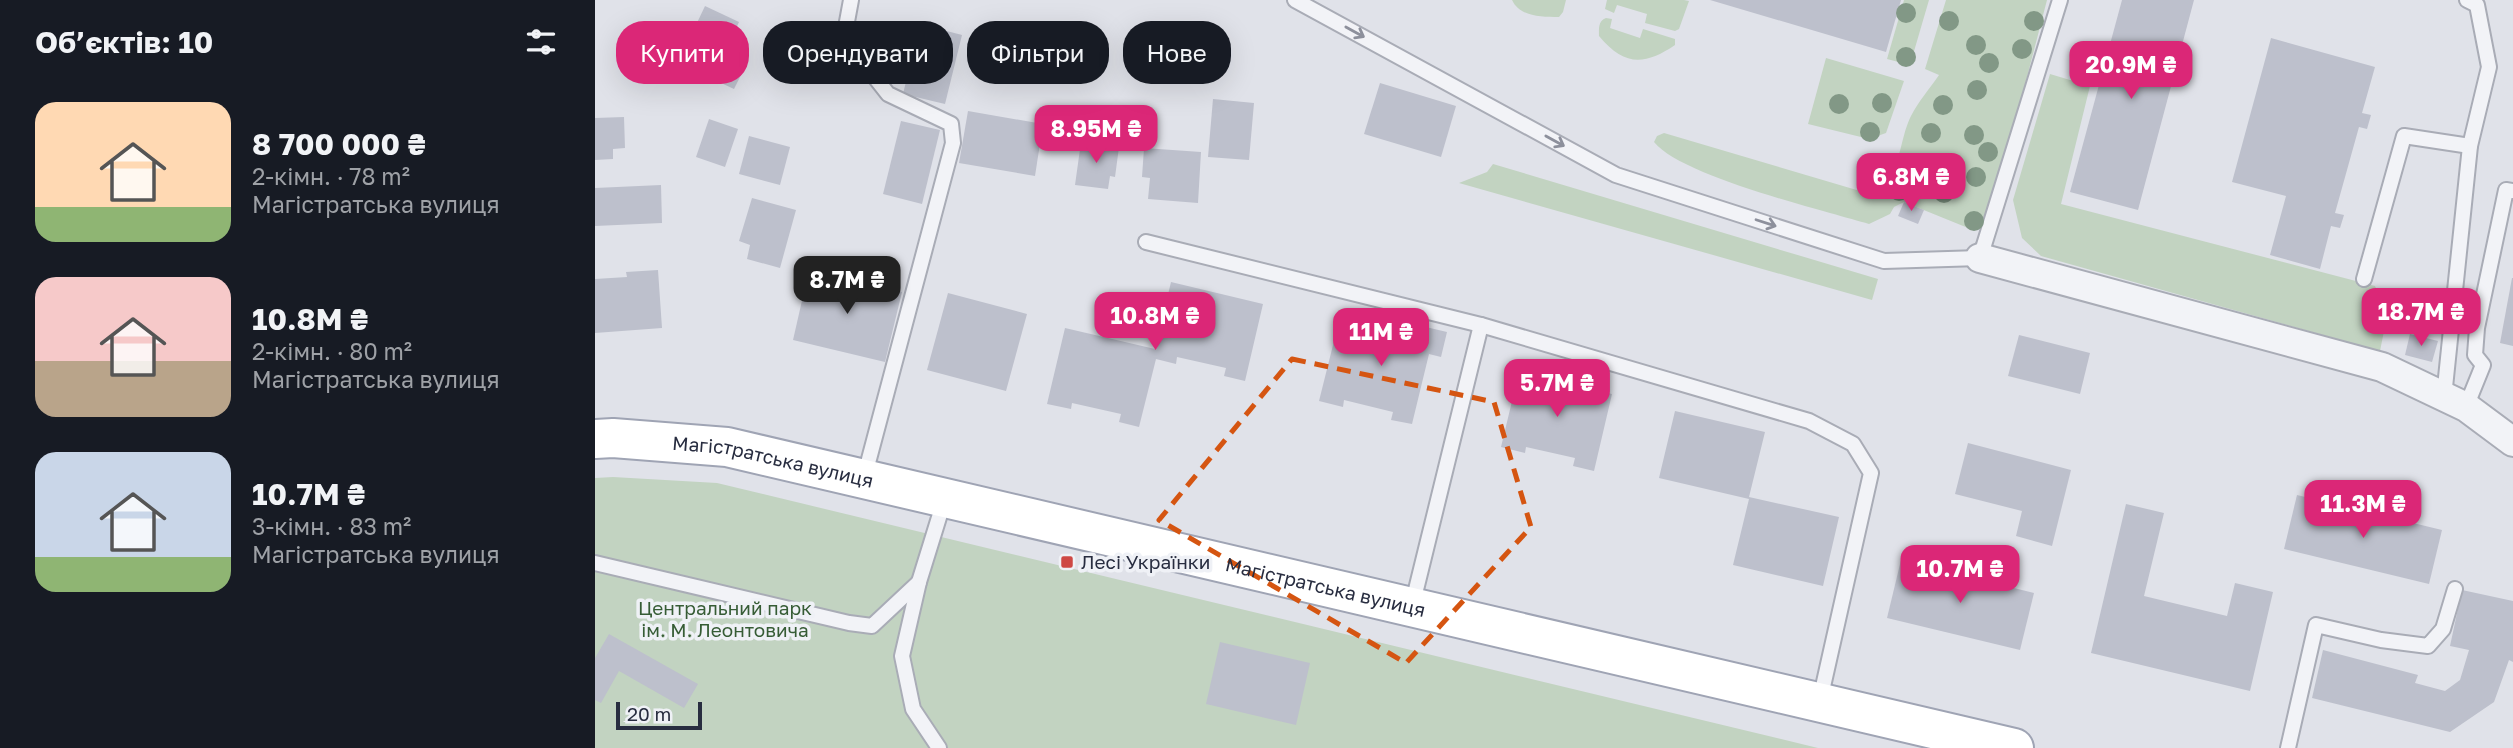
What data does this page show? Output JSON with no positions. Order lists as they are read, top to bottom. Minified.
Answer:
{"streets":{"main road":["Магістратська вулиця"]},"parks":["Центральний парк ім. М. Леонтовича"],"places":{"transit":["Лесі Українки"]},"scale_bar":"20 m","page":{"heading":"Об’єктів: 10","chip":["Купити","Орендувати","Фільтри","Нове"],"price":["20.9M ₴","8.95M ₴","6.8M ₴","8.7M ₴","18.7M ₴","10.8M ₴","11M ₴","5.7M ₴","11.3M ₴","10.7M ₴"],"list":[{"name":"8 700 000 ₴","note":"2-кімн. · 78 m² · Магістратська вулиця"},{"name":"10.8M ₴","note":"2-кімн. · 80 m² · Магістратська вулиця"},{"name":"10.7M ₴","note":"3-кімн. · 83 m² · Магістратська вулиця"}],"scale":"20 m"}}
